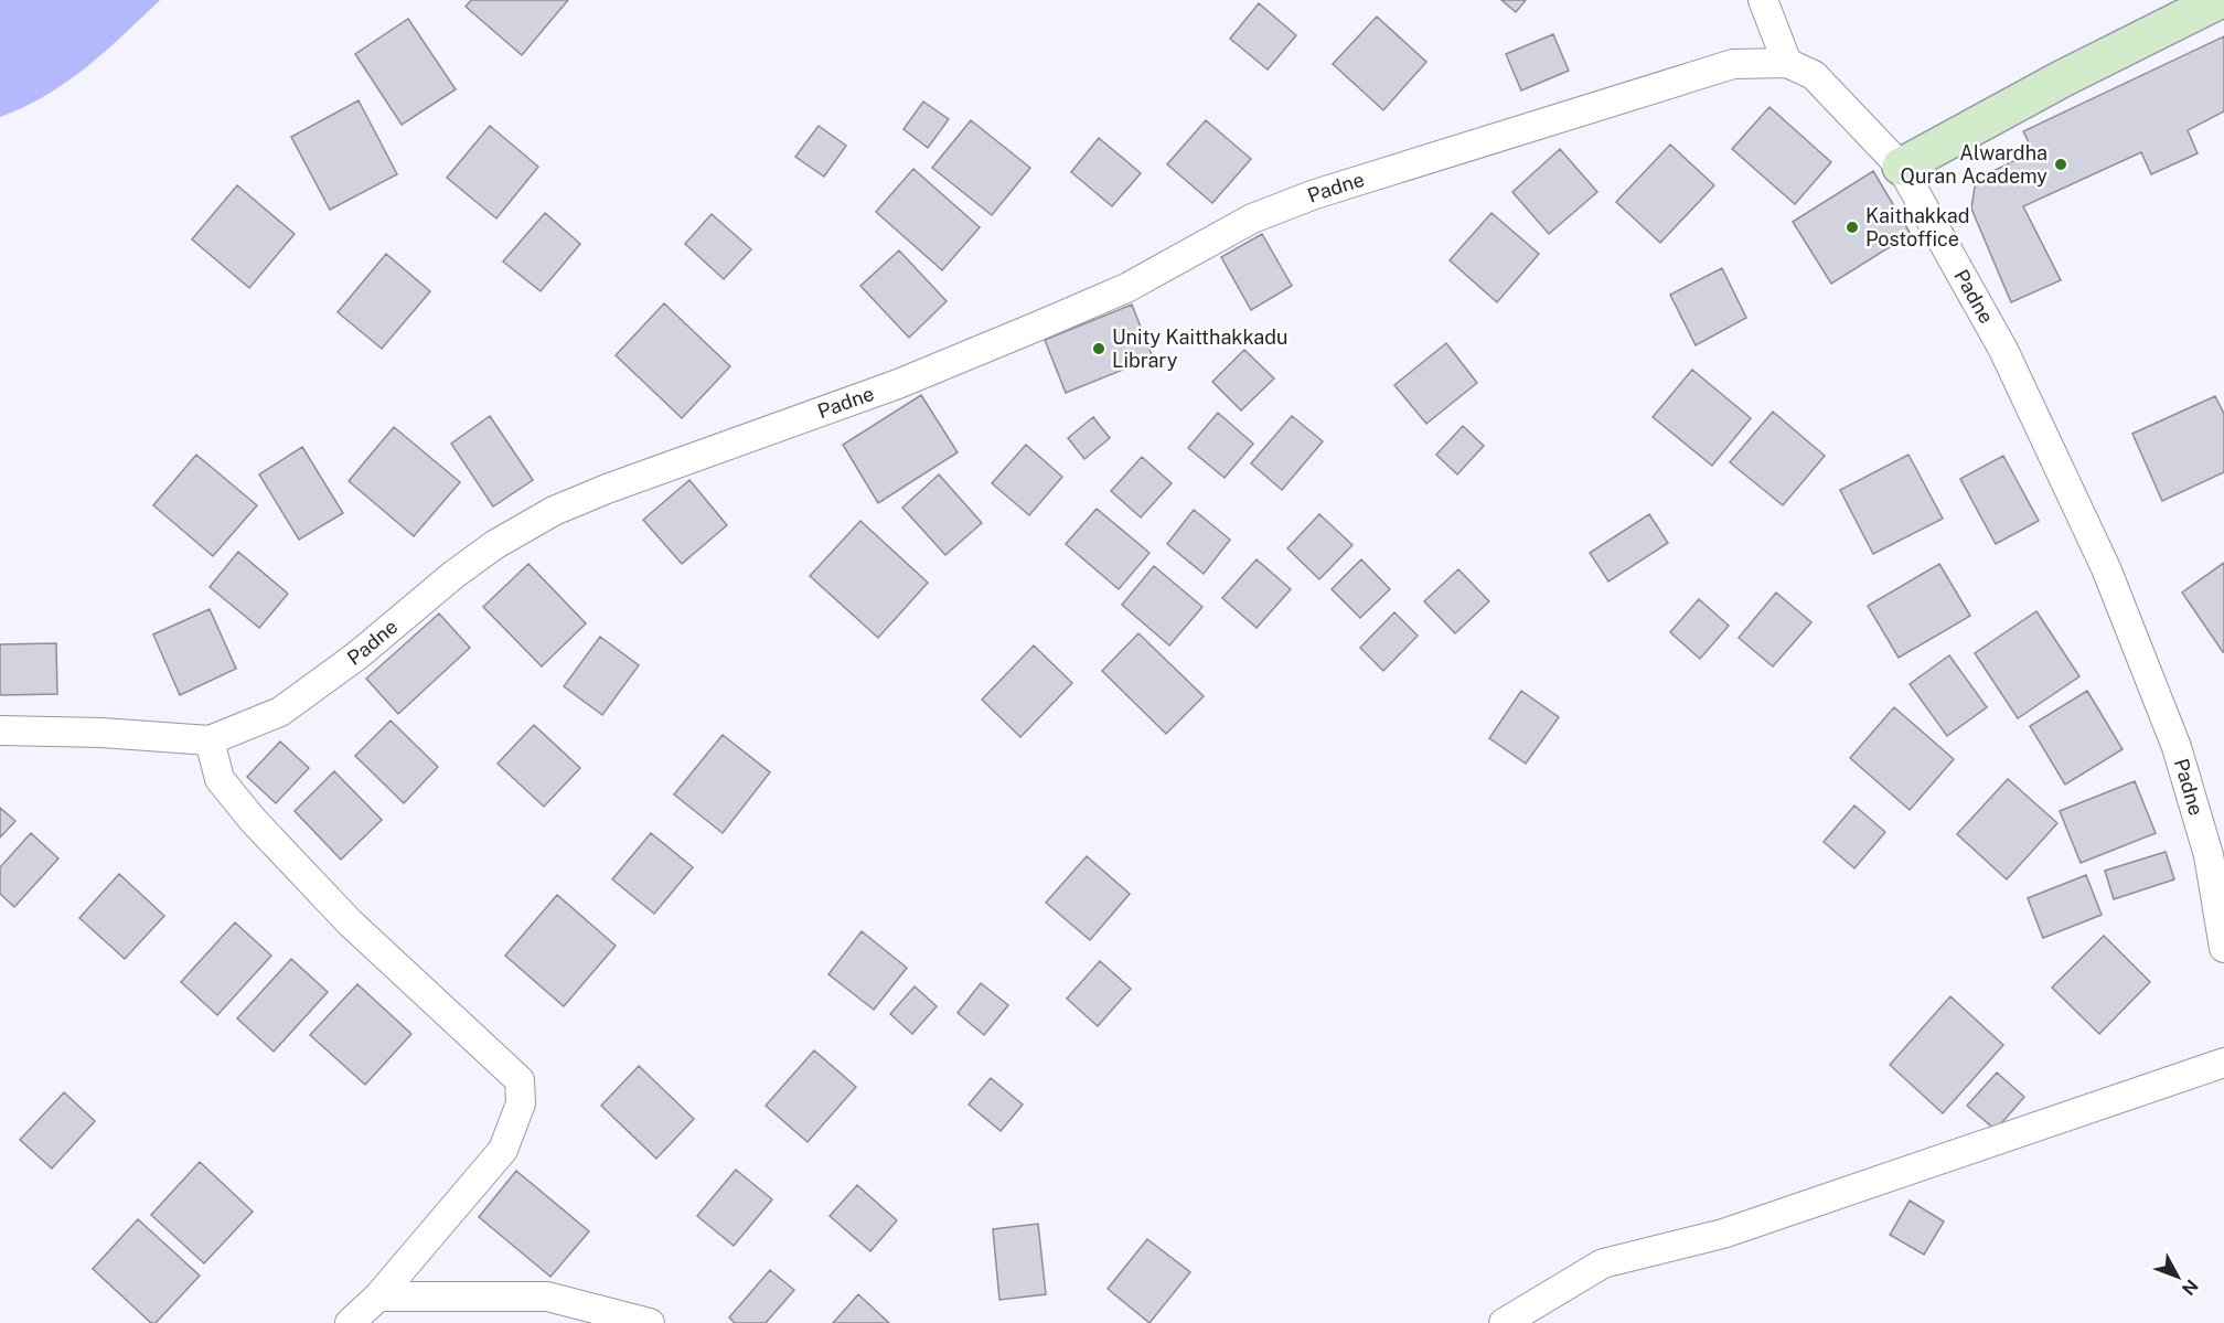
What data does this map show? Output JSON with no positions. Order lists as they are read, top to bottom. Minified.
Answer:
{"streets":{"street":["Padne"]},"places":["Alwardha Quran Academy","Kaithakkad Postoffice","Unity Kaitthakkadu Library"],"north":"bottom right"}
